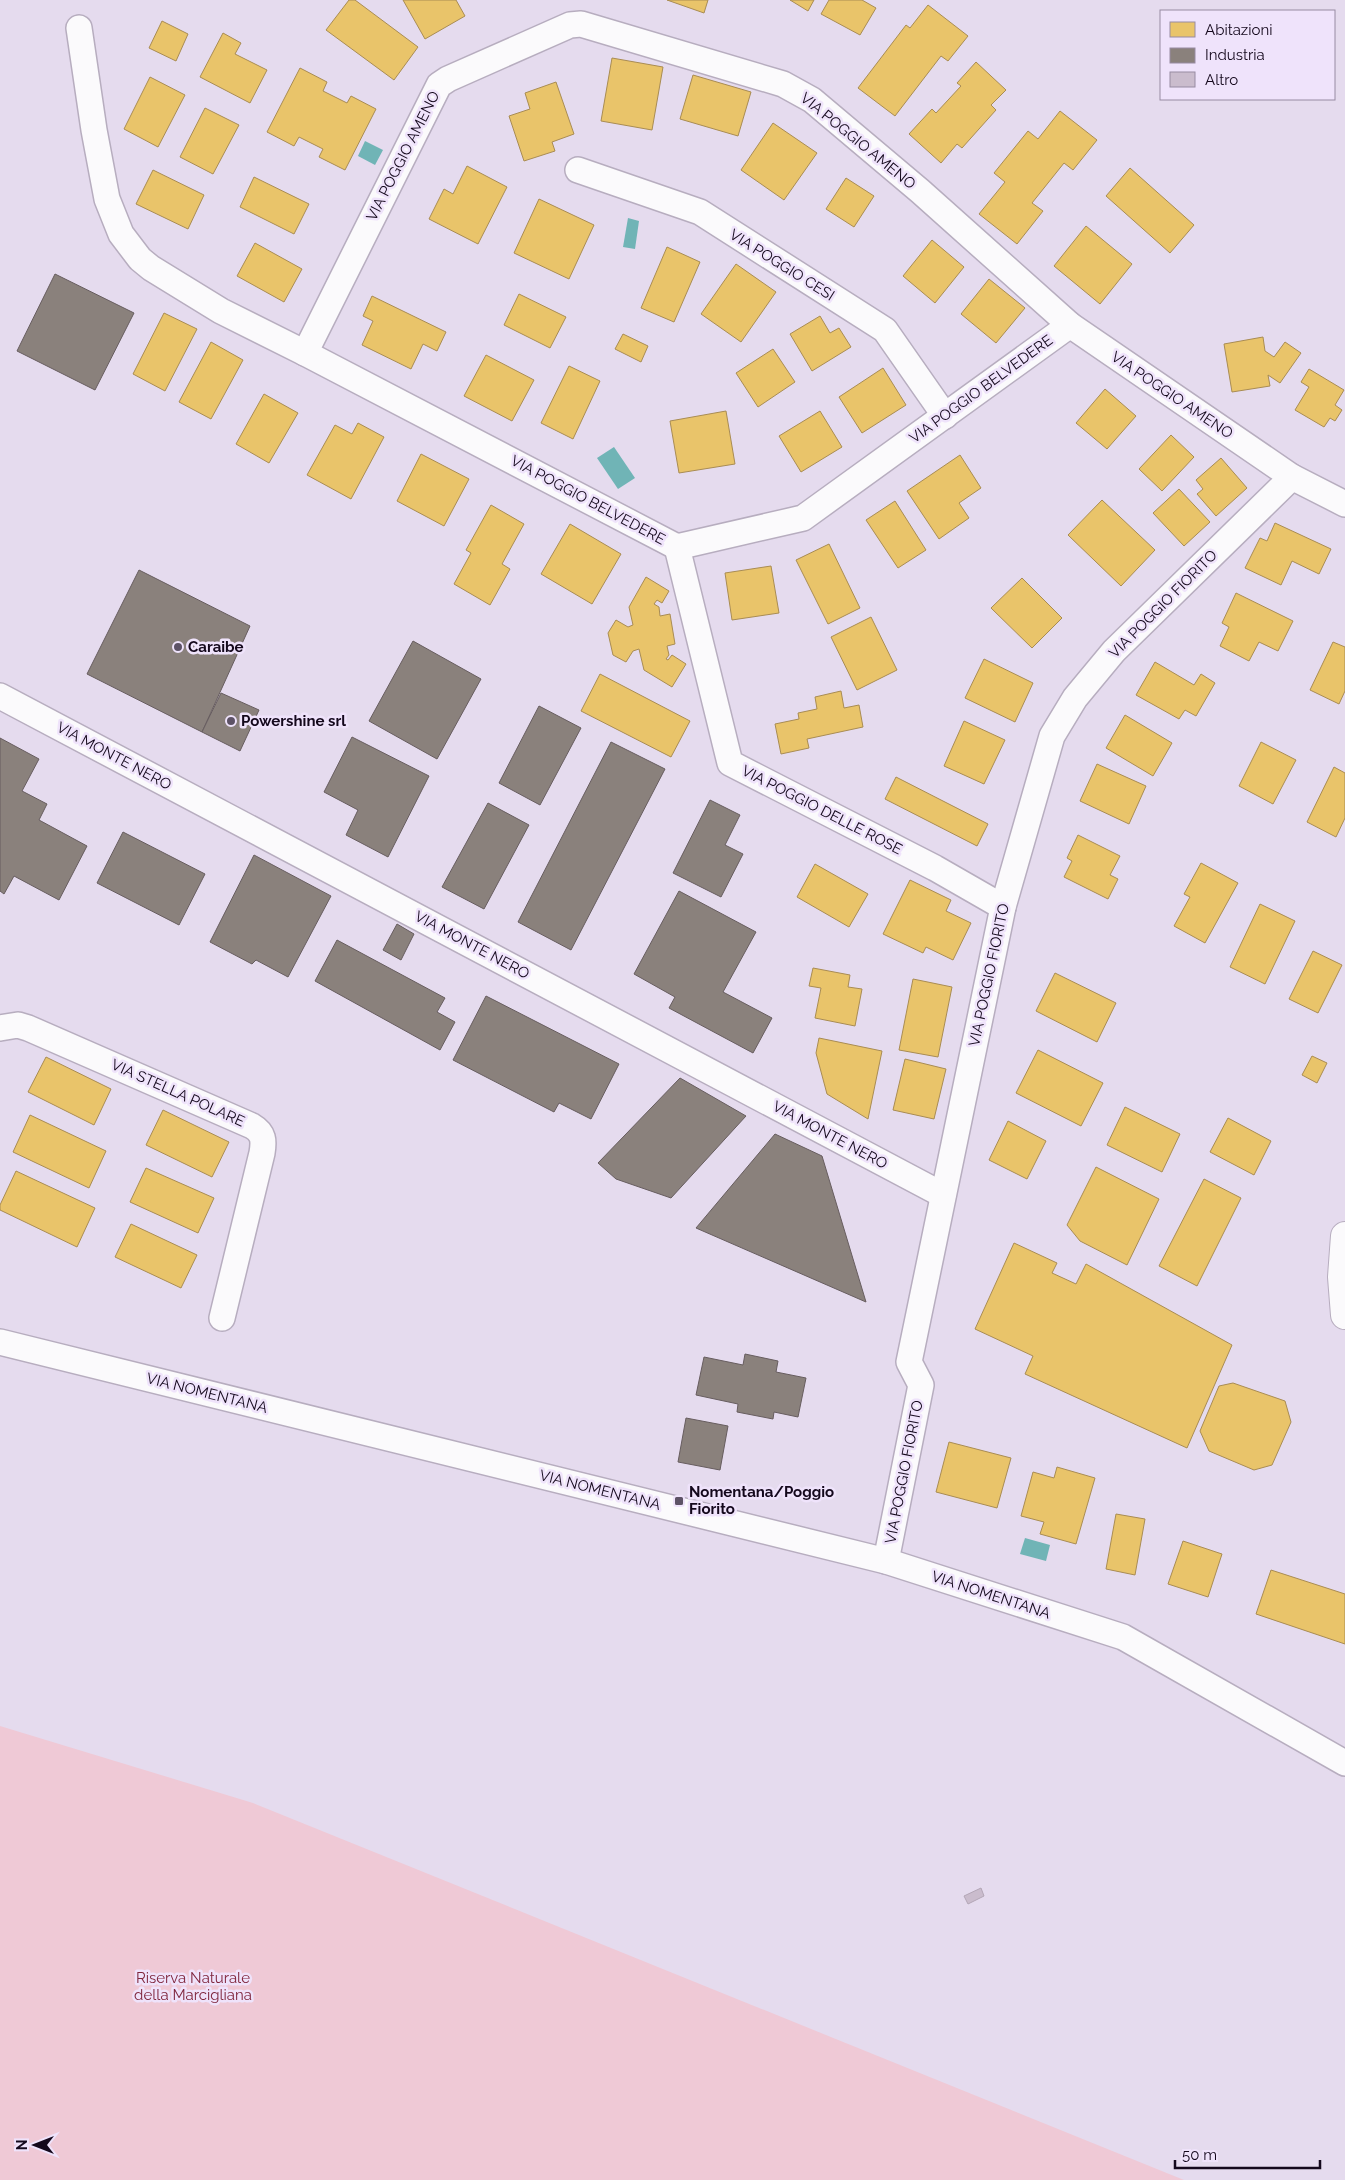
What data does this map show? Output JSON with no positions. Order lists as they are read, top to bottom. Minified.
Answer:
{"streets":{"street":["VIA POGGIO AMENO","VIA POGGIO CESI","VIA POGGIO BELVEDERE","VIA POGGIO FIORITO","VIA MONTE NERO","VIA POGGIO DELLE ROSE","VIA STELLA POLARE","VIA NOMENTANA"]},"crossings":[["VIA POGGIO AMENO","VIA POGGIO BELVEDERE"],["VIA POGGIO AMENO","VIA POGGIO FIORITO"],["VIA POGGIO CESI","VIA POGGIO BELVEDERE"],["VIA POGGIO BELVEDERE","VIA POGGIO DELLE ROSE"],["VIA POGGIO FIORITO","VIA MONTE NERO"],["VIA POGGIO FIORITO","VIA POGGIO DELLE ROSE"],["VIA POGGIO FIORITO","VIA NOMENTANA"]],"parks":["Riserva Naturale della Marcigliana"],"places":{"other":["Caraibe","Powershine srl"],"transit":["Nomentana/Poggio Fiorito"]},"legend":["Abitazioni","Industria","Altro"],"scale_bar":"50 m","north":"left"}
